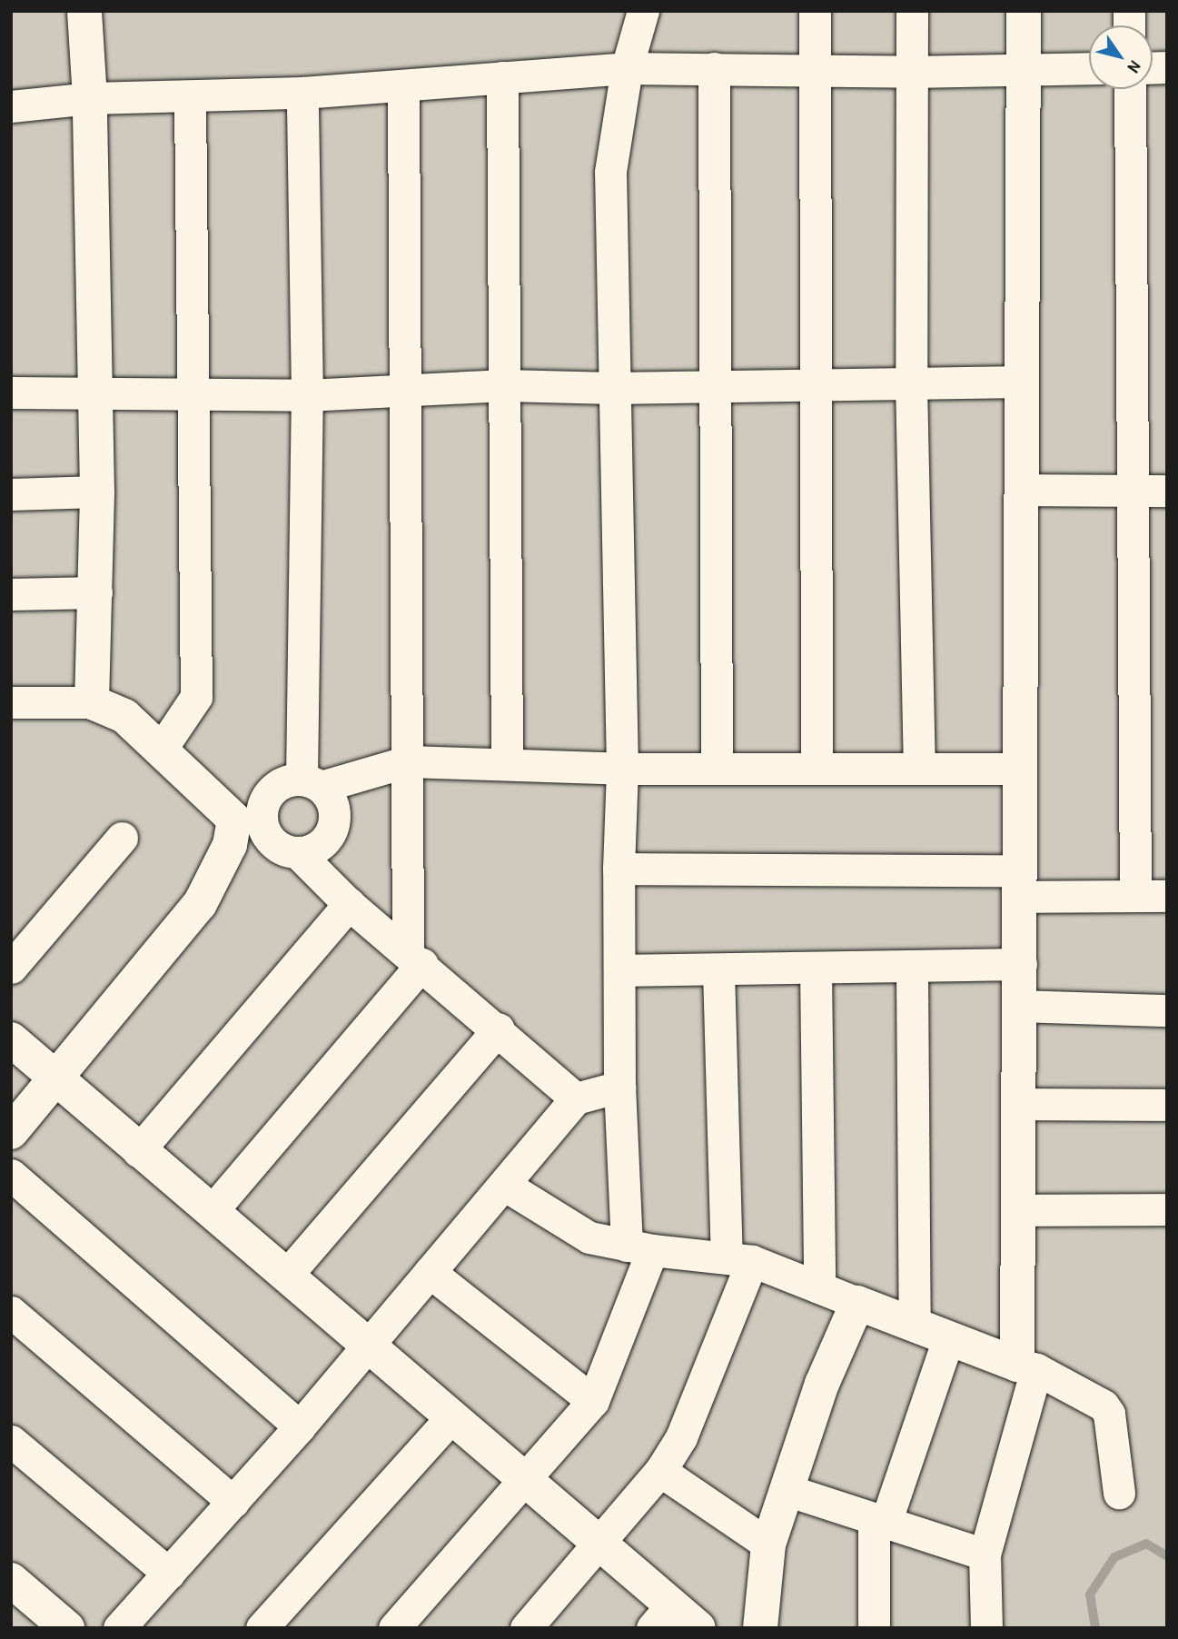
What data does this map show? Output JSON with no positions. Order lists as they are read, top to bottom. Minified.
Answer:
{"north":"bottom right"}
